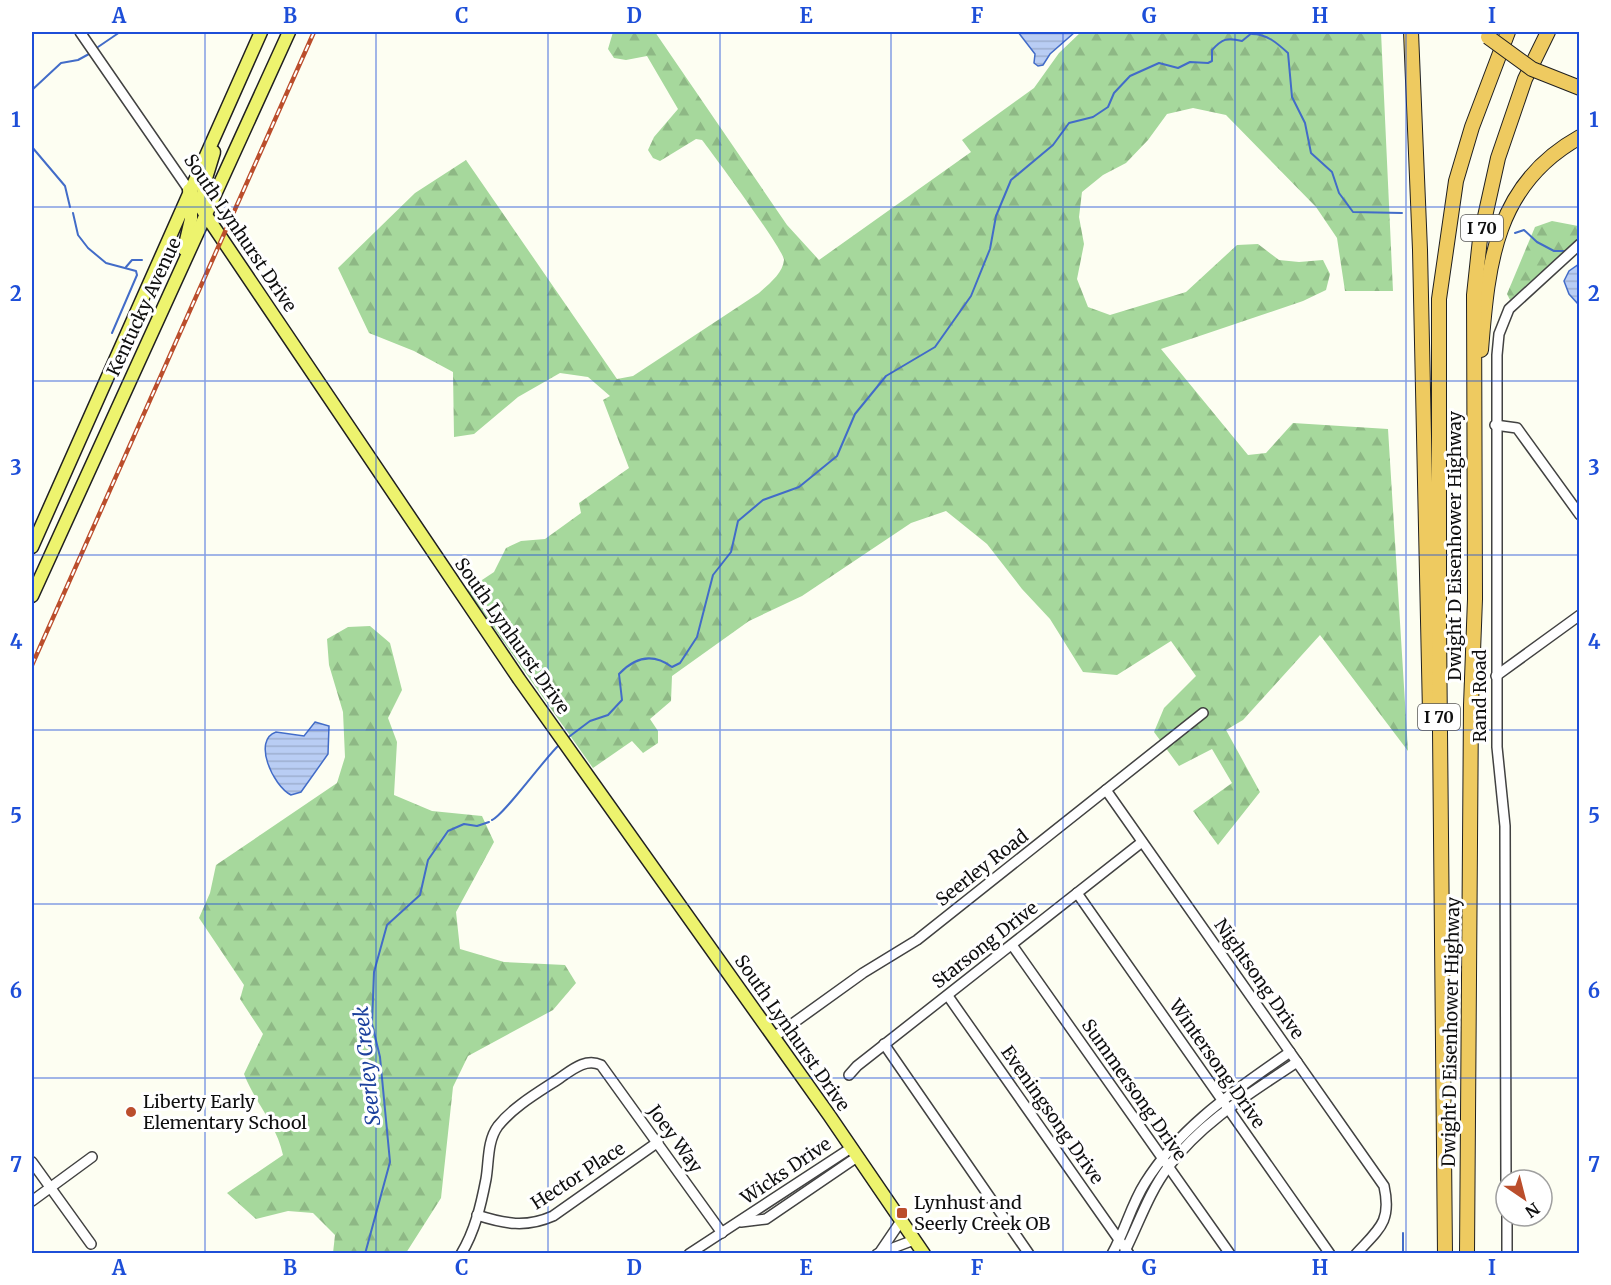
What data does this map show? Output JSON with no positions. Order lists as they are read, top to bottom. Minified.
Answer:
{"streets":{"highway":["I 70","Dwight D Eisenhower Highway"],"main road":["South Lynhurst Drive","Kentucky Avenue"],"street":["Rand Road","Seerley Road","Starsong Drive","Nightsong Drive","Wintersong Drive","Summersong Drive","Eveningsong Drive","Joey Way","Wicks Drive","Hector Place"]},"crossings":[["South Lynhurst Drive","Kentucky Avenue"],["South Lynhurst Drive","Seerley Road"],["South Lynhurst Drive","Wicks Drive"],["Seerley Road","Nightsong Drive"],["Starsong Drive","Nightsong Drive"],["Starsong Drive","Wintersong Drive"],["Starsong Drive","Summersong Drive"],["Starsong Drive","Eveningsong Drive"],["Joey Way","Wicks Drive"],["Joey Way","Hector Place"]],"water":["Seerley Creek"],"places":{"other":["Liberty Early Elementary School"],"transit":["Lynhust and Seerly Creek OB"]},"north":"bottom right","grid":{"columns":["A","B","C","D","E","F","G","H","I"],"rows":["1","2","3","4","5","6","7"]}}
